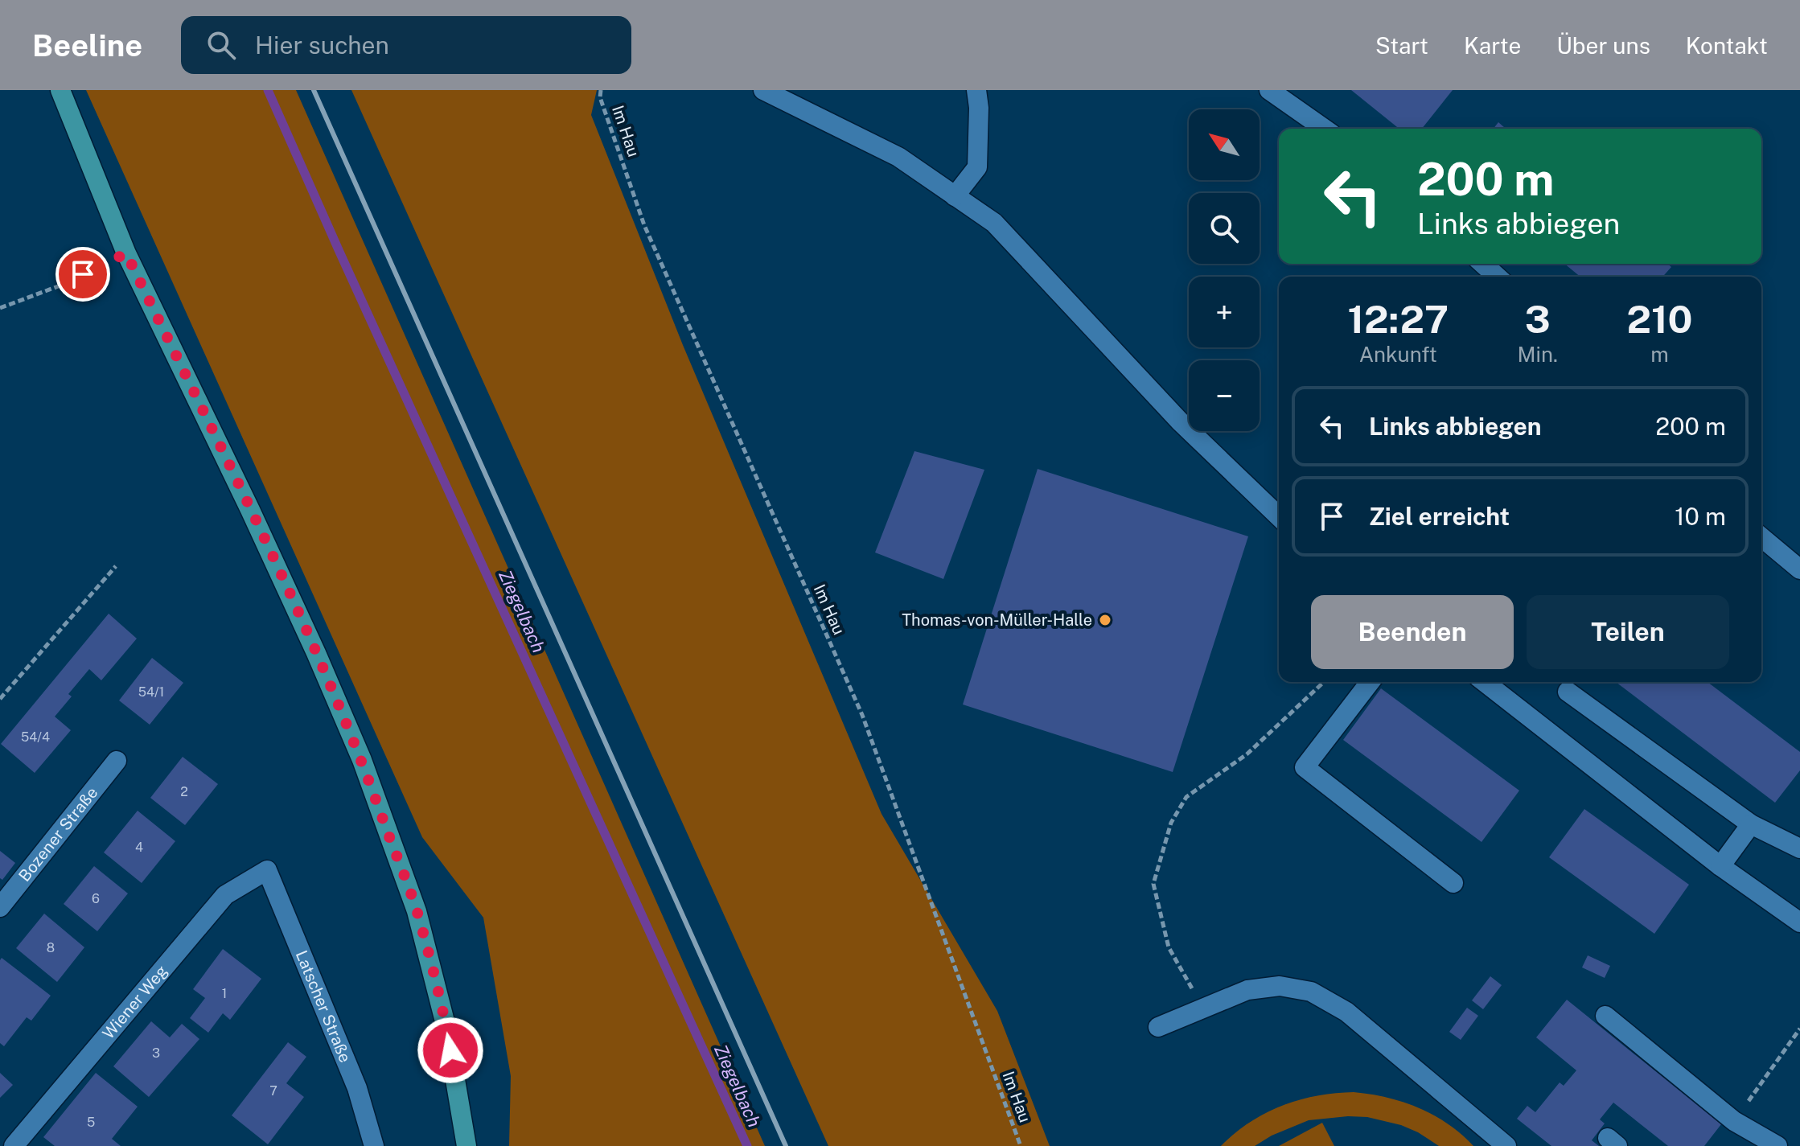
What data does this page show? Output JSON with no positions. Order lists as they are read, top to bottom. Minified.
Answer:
{"streets":{"street":["Bozener Straße","Wiener Weg","Latscher Straße"],"path":["Im Hau"]},"crossings":[["Wiener Weg","Latscher Straße"]],"water":["Ziegelbach"],"places":["Thomas-von-Müller-Halle"],"house_numbers":["54/1","54/4","2","4","6","8","1","3","7","5"],"north":"top left","page":{"header":"Beeline","search":"Hier suchen","nav":["Start","Karte","Über uns","Kontakt"],"map_buttons":["+","−"],"turn":["200 m","Links abbiegen"],"eta":["12:27","Ankunft","3","Min.","210","m"],"list":[{"name":"Links abbiegen","value":"200 m"},{"name":"Ziel erreicht","value":"10 m"}],"buttons":["Beenden","Teilen"]}}
